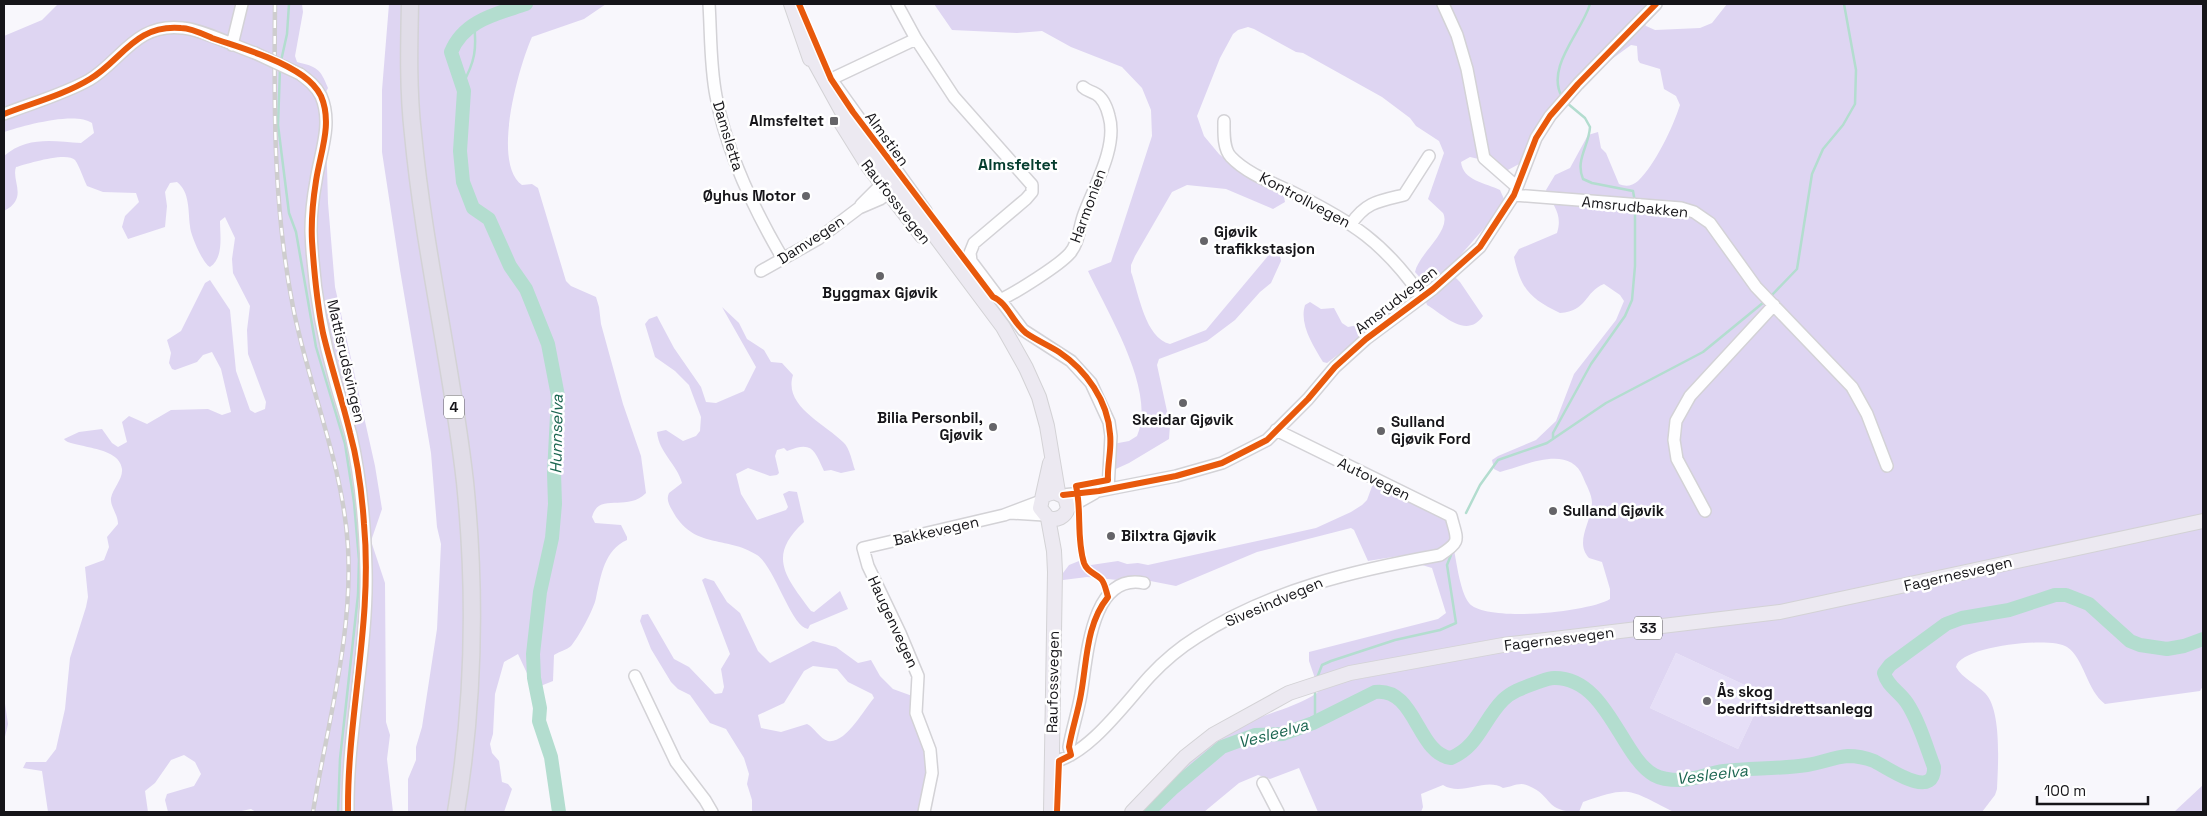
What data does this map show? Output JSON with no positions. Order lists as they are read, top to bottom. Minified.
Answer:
{"streets":{"highway":["4"],"main road":["Raufossvegen","Fagernesvegen","33"],"street":["Damsletta","Almstien","Kontrollvegen","Harmonien","Amsrudbakken","Damvegen","Amsrudvegen","Mattisrudsvingen","Autovegen","Bakkevegen","Sivesindvegen","Haugenvegen"]},"crossings":[["Damsletta","Damvegen"],["Almstien","Raufossvegen"],["Kontrollvegen","Amsrudvegen"],["Raufossvegen","Damvegen"],["Raufossvegen","Amsrudvegen"],["Raufossvegen","Bakkevegen"],["Raufossvegen","Sivesindvegen"],["Amsrudbakken","Amsrudvegen"],["Amsrudvegen","Autovegen"],["Amsrudvegen","Bakkevegen"],["Autovegen","Sivesindvegen"],["Bakkevegen","Haugenvegen"]],"districts":["Almsfeltet"],"water":["Hunnselva","Vesleelva"],"places":{"transit":["Almsfeltet"],"other":["Øyhus Motor","Gjøvik trafikkstasjon","Byggmax Gjøvik","Skeidar Gjøvik","Bilia Personbil, Gjøvik","Sulland Gjøvik Ford","Sulland Gjøvik","Bilxtra Gjøvik","Ås skog bedriftsidrettsanlegg"]},"scale_bar":"100 m"}
